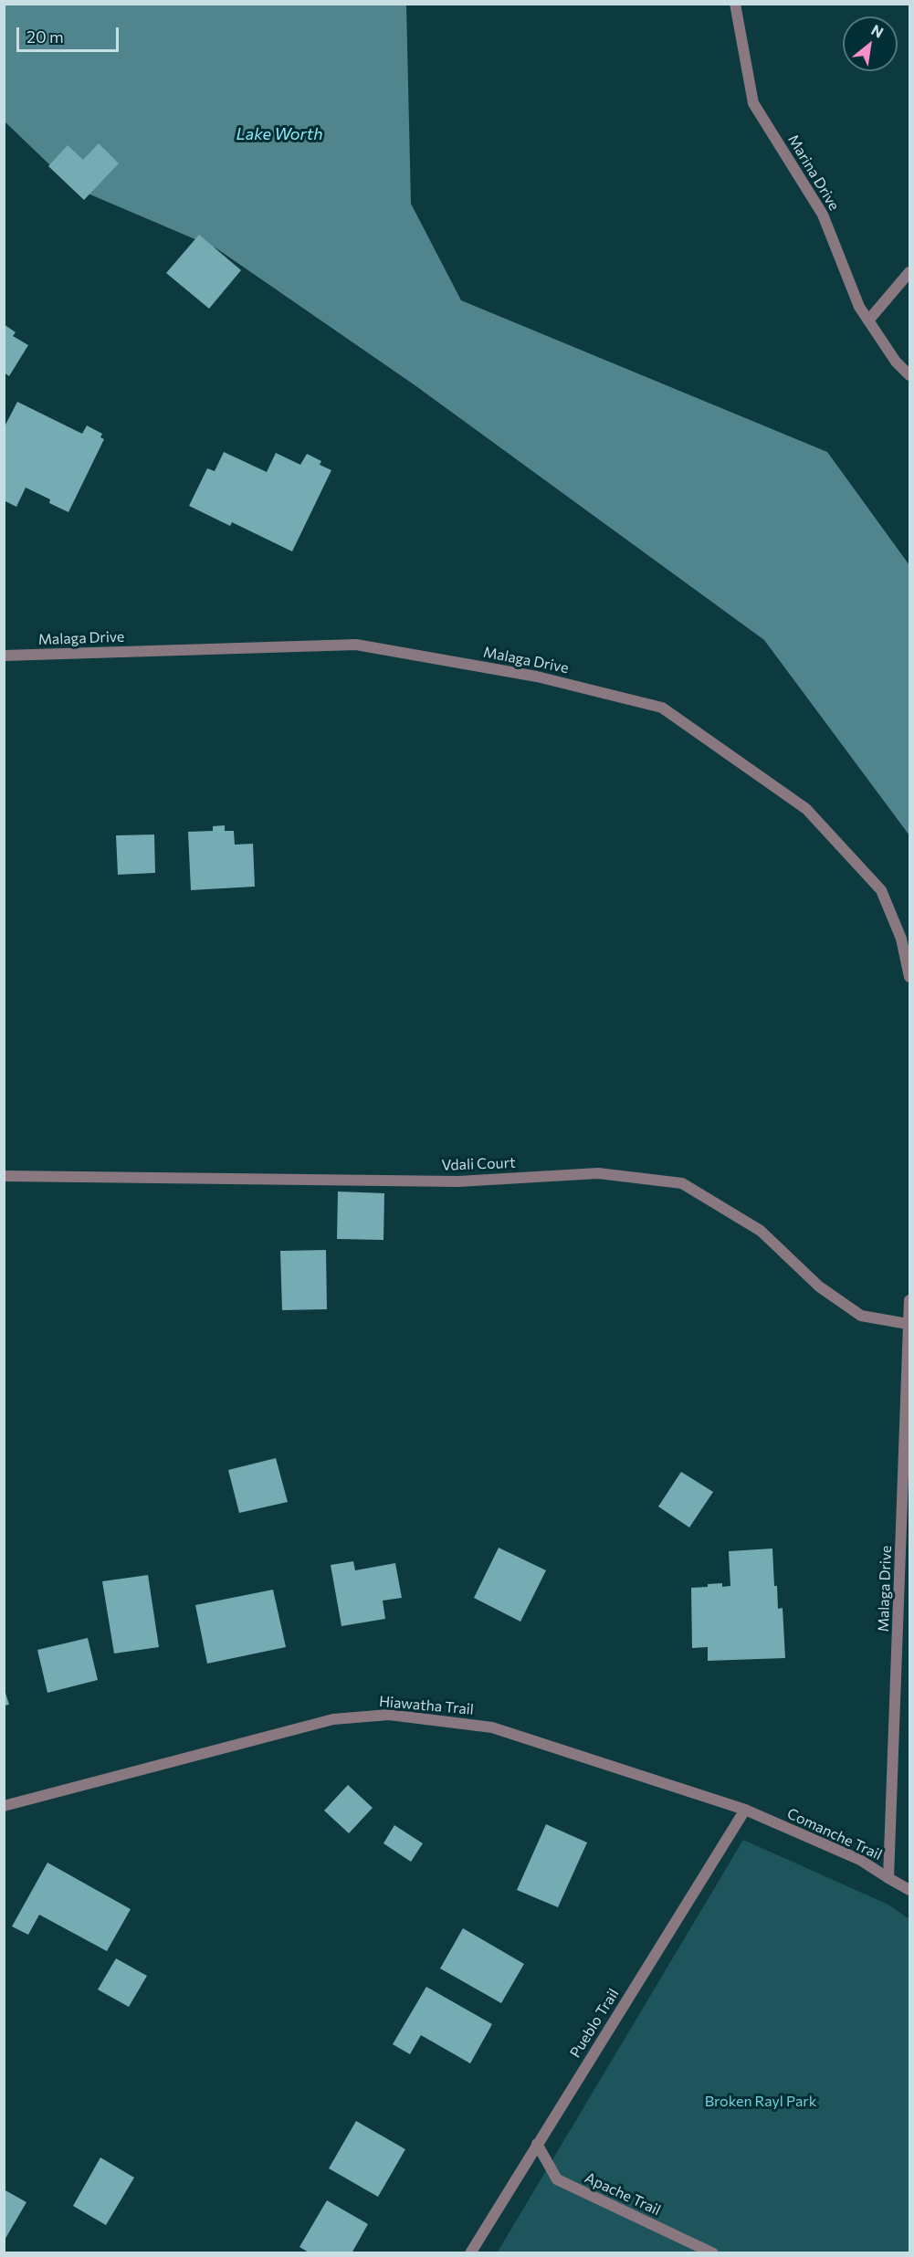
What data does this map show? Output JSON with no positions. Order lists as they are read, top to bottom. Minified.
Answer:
{"streets":{"street":["Marina Drive","Malaga Drive","Vdali Court","Hiawatha Trail","Comanche Trail","Pueblo Trail","Apache Trail"]},"crossings":[["Malaga Drive","Vdali Court"],["Malaga Drive","Comanche Trail"],["Hiawatha Trail","Comanche Trail"],["Hiawatha Trail","Pueblo Trail"],["Comanche Trail","Pueblo Trail"],["Pueblo Trail","Apache Trail"]],"water":["Lake Worth"],"parks":["Broken Rayl Park"],"scale_bar":"20 m","north":"top right"}
